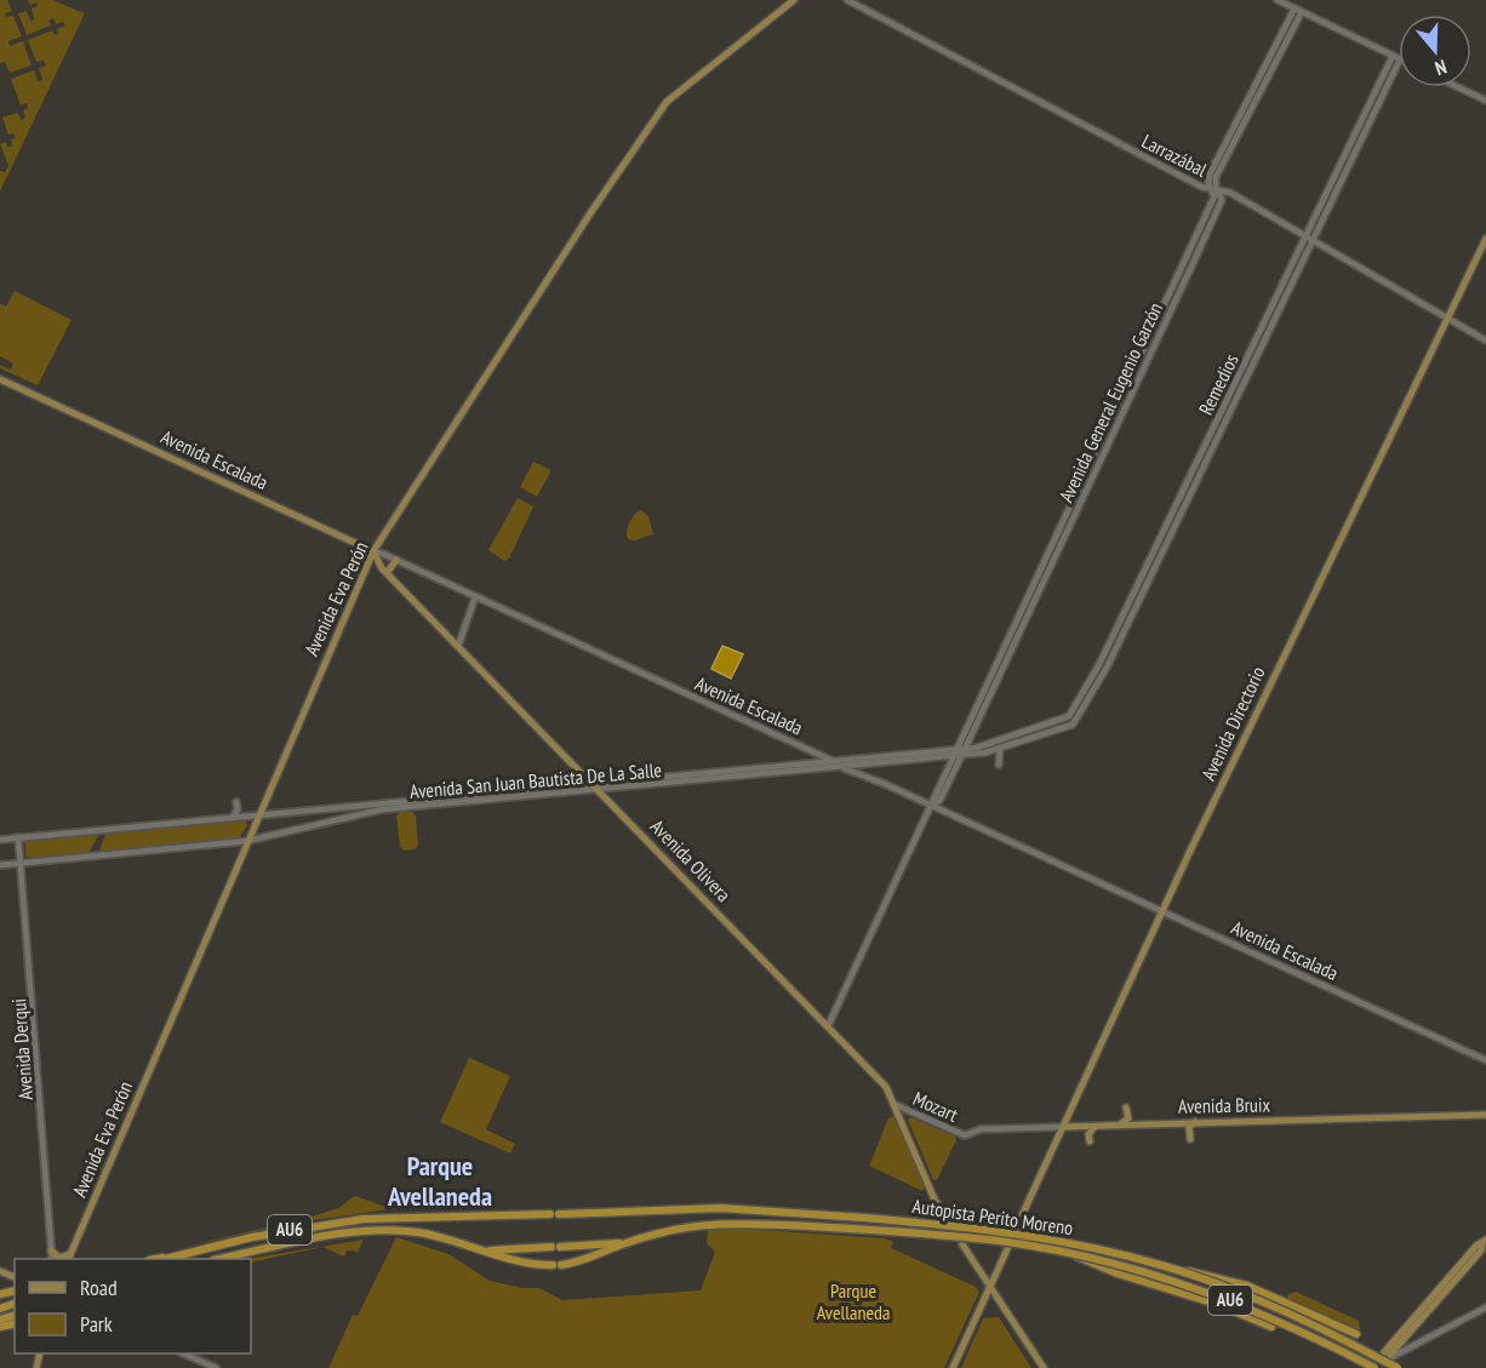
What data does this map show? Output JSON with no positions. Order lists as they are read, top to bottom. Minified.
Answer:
{"streets":{"highway":["Autopista Perito Moreno","AU6"],"main road":["Avenida Escalada","Avenida Eva Perón","Avenida Directorio","Avenida Olivera","Avenida Bruix"],"street":["Larrazábal","Remedios","Avenida General Eugenio Garzón","Avenida San Juan Bautista De La Salle","Avenida Derqui","Mozart"]},"crossings":[["Larrazábal","Remedios"],["Larrazábal","Avenida General Eugenio Garzón"],["Larrazábal","Avenida Directorio"],["Remedios","Avenida San Juan Bautista De La Salle"],["Avenida General Eugenio Garzón","Avenida Escalada"],["Avenida General Eugenio Garzón","Avenida San Juan Bautista De La Salle"],["Avenida General Eugenio Garzón","Avenida Olivera"],["Avenida Escalada","Avenida Eva Perón"],["Avenida Escalada","Avenida Directorio"],["Avenida Escalada","Avenida San Juan Bautista De La Salle"],["Avenida Escalada","Avenida Olivera"],["Avenida Eva Perón","Avenida San Juan Bautista De La Salle"],["Avenida Eva Perón","Avenida Olivera"],["Avenida Directorio","Avenida Bruix"],["Avenida San Juan Bautista De La Salle","Avenida Olivera"],["Avenida San Juan Bautista De La Salle","Avenida Derqui"],["Avenida Olivera","Mozart"],["Avenida Bruix","Mozart"]],"districts":["Parque Avellaneda"],"parks":["Parque Avellaneda"],"legend":["Road","Park"],"north":"bottom"}
